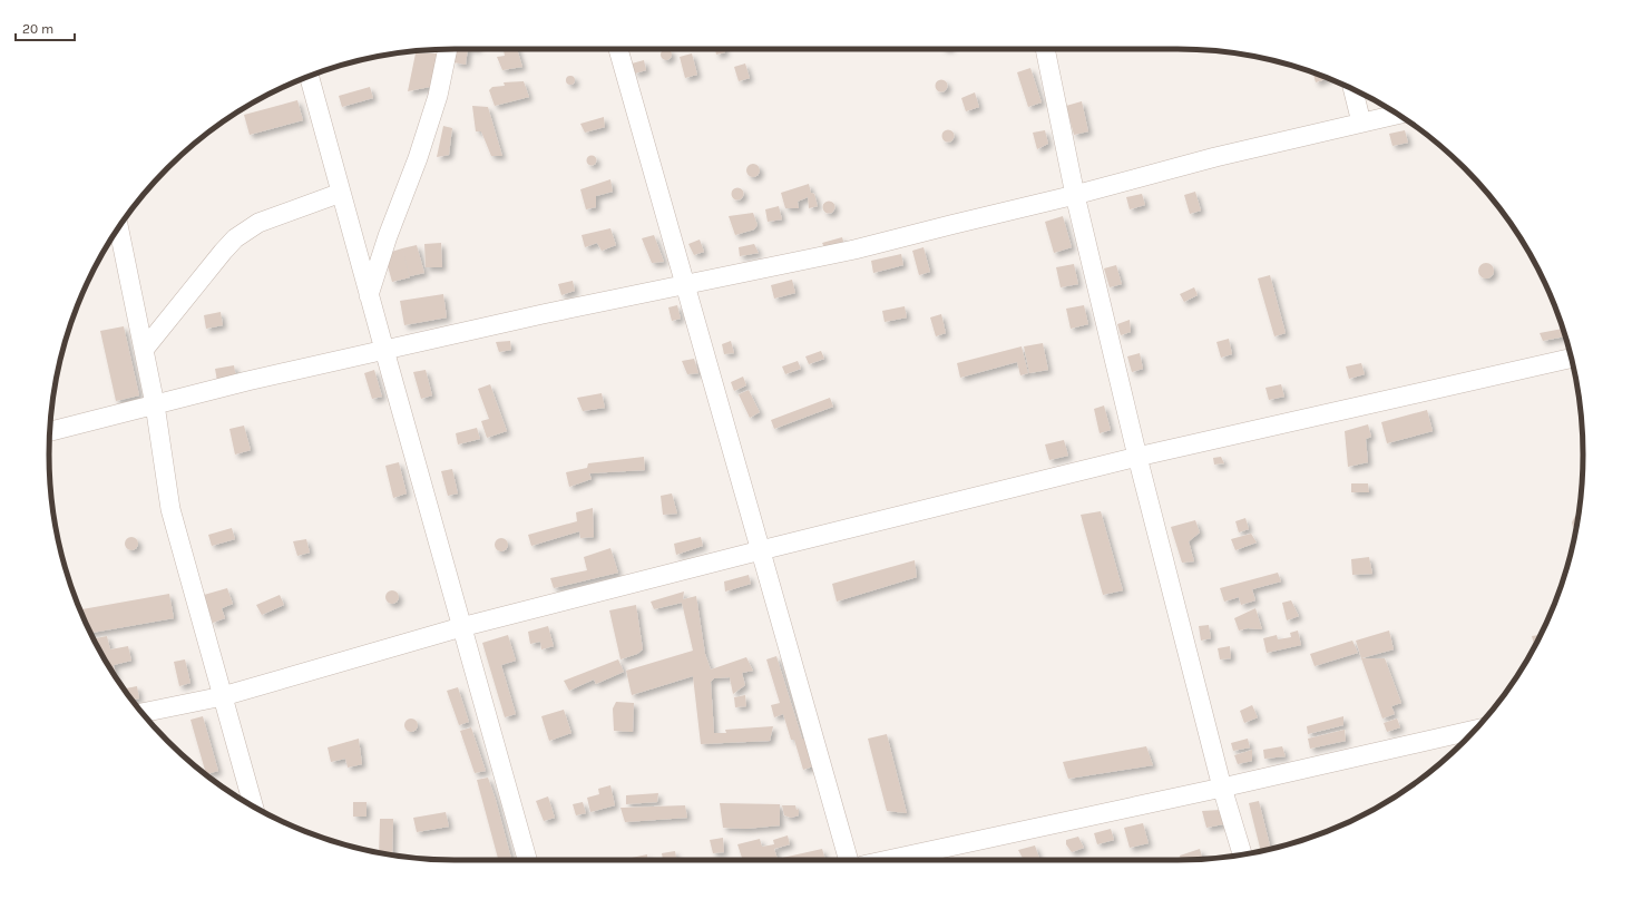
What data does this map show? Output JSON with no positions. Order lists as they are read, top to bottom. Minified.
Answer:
{"scale_bar":"20 m"}
